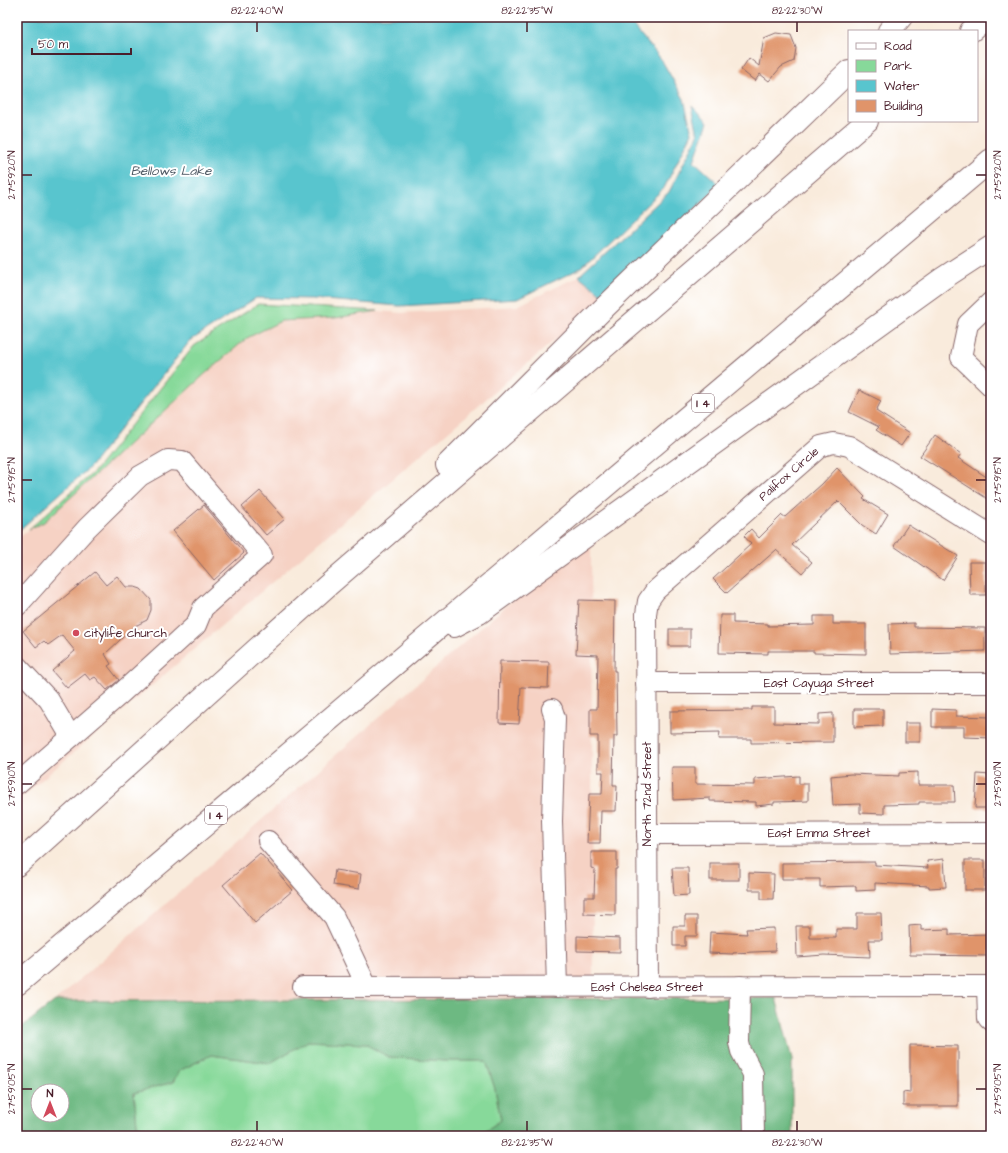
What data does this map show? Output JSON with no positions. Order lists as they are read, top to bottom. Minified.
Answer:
{"streets":{"highway":["I 4"],"street":["Palifox Circle","East Cayuga Street","North 72nd Street","East Emma Street","East Chelsea Street"]},"crossings":[["Palifox Circle","North 72nd Street"],["East Cayuga Street","North 72nd Street"],["North 72nd Street","East Emma Street"],["North 72nd Street","East Chelsea Street"]],"water":["Bellows Lake"],"places":["citylife church"],"legend":["Road","Park","Water","Building"],"scale_bar":"50 m","north":"top","coordinates":["82°22'40\"W","82°22'35\"W","82°22'30\"W","27°59'20\"N","27°59'15\"N","27°59'10\"N","27°59'05\"N"]}
